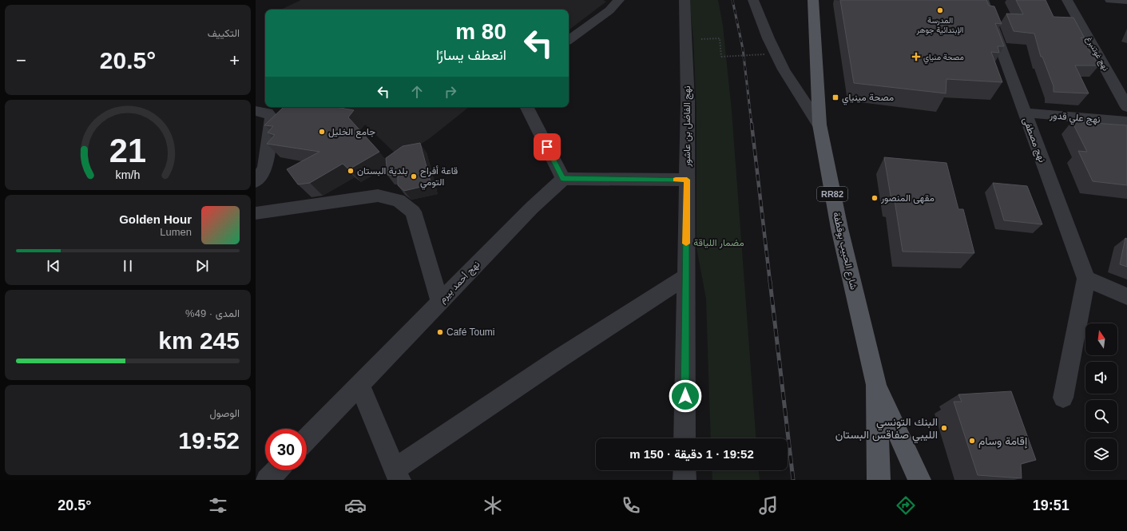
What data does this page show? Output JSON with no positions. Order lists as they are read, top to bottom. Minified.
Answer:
{"streets":{"main road":["RR82","شارع الحبيب بوقطفة"],"street":["نهج غوتنبرغ","نهج علي قدور","نهج الفاضل بن عاشور","نهج مصطفى","نهج أحمد بيرم"]},"crossings":[["نهج علي قدور","نهج مصطفى"]],"parks":["مضمار اللياقة"],"places":{"other":["المدرسة الإبتدائية جوهر","جامع الخليل","بلدية البستان","قاعة أفراح التومي","مقهى المنصور","Café Toumi","البنك التونسي الليبي صفاقس البستان","إقامة وسام"],"health":["مصحة منياي"],"transit":["مصحة مينياي"]},"north":"top","page":{"tile":["التكييف",["المدى · 49%","245 km"],["الوصول","19:52"]],"turn":["80 m","انعطف يسارًا"],"heat":["−","20.5°","+"],"song":["Golden Hour","Lumen"],"limit":"30","trip":"19:52 · 1 دقيقة · 150 m","tabs":["19:51","20.5°"],"gauge":["21","km/h"]}}
